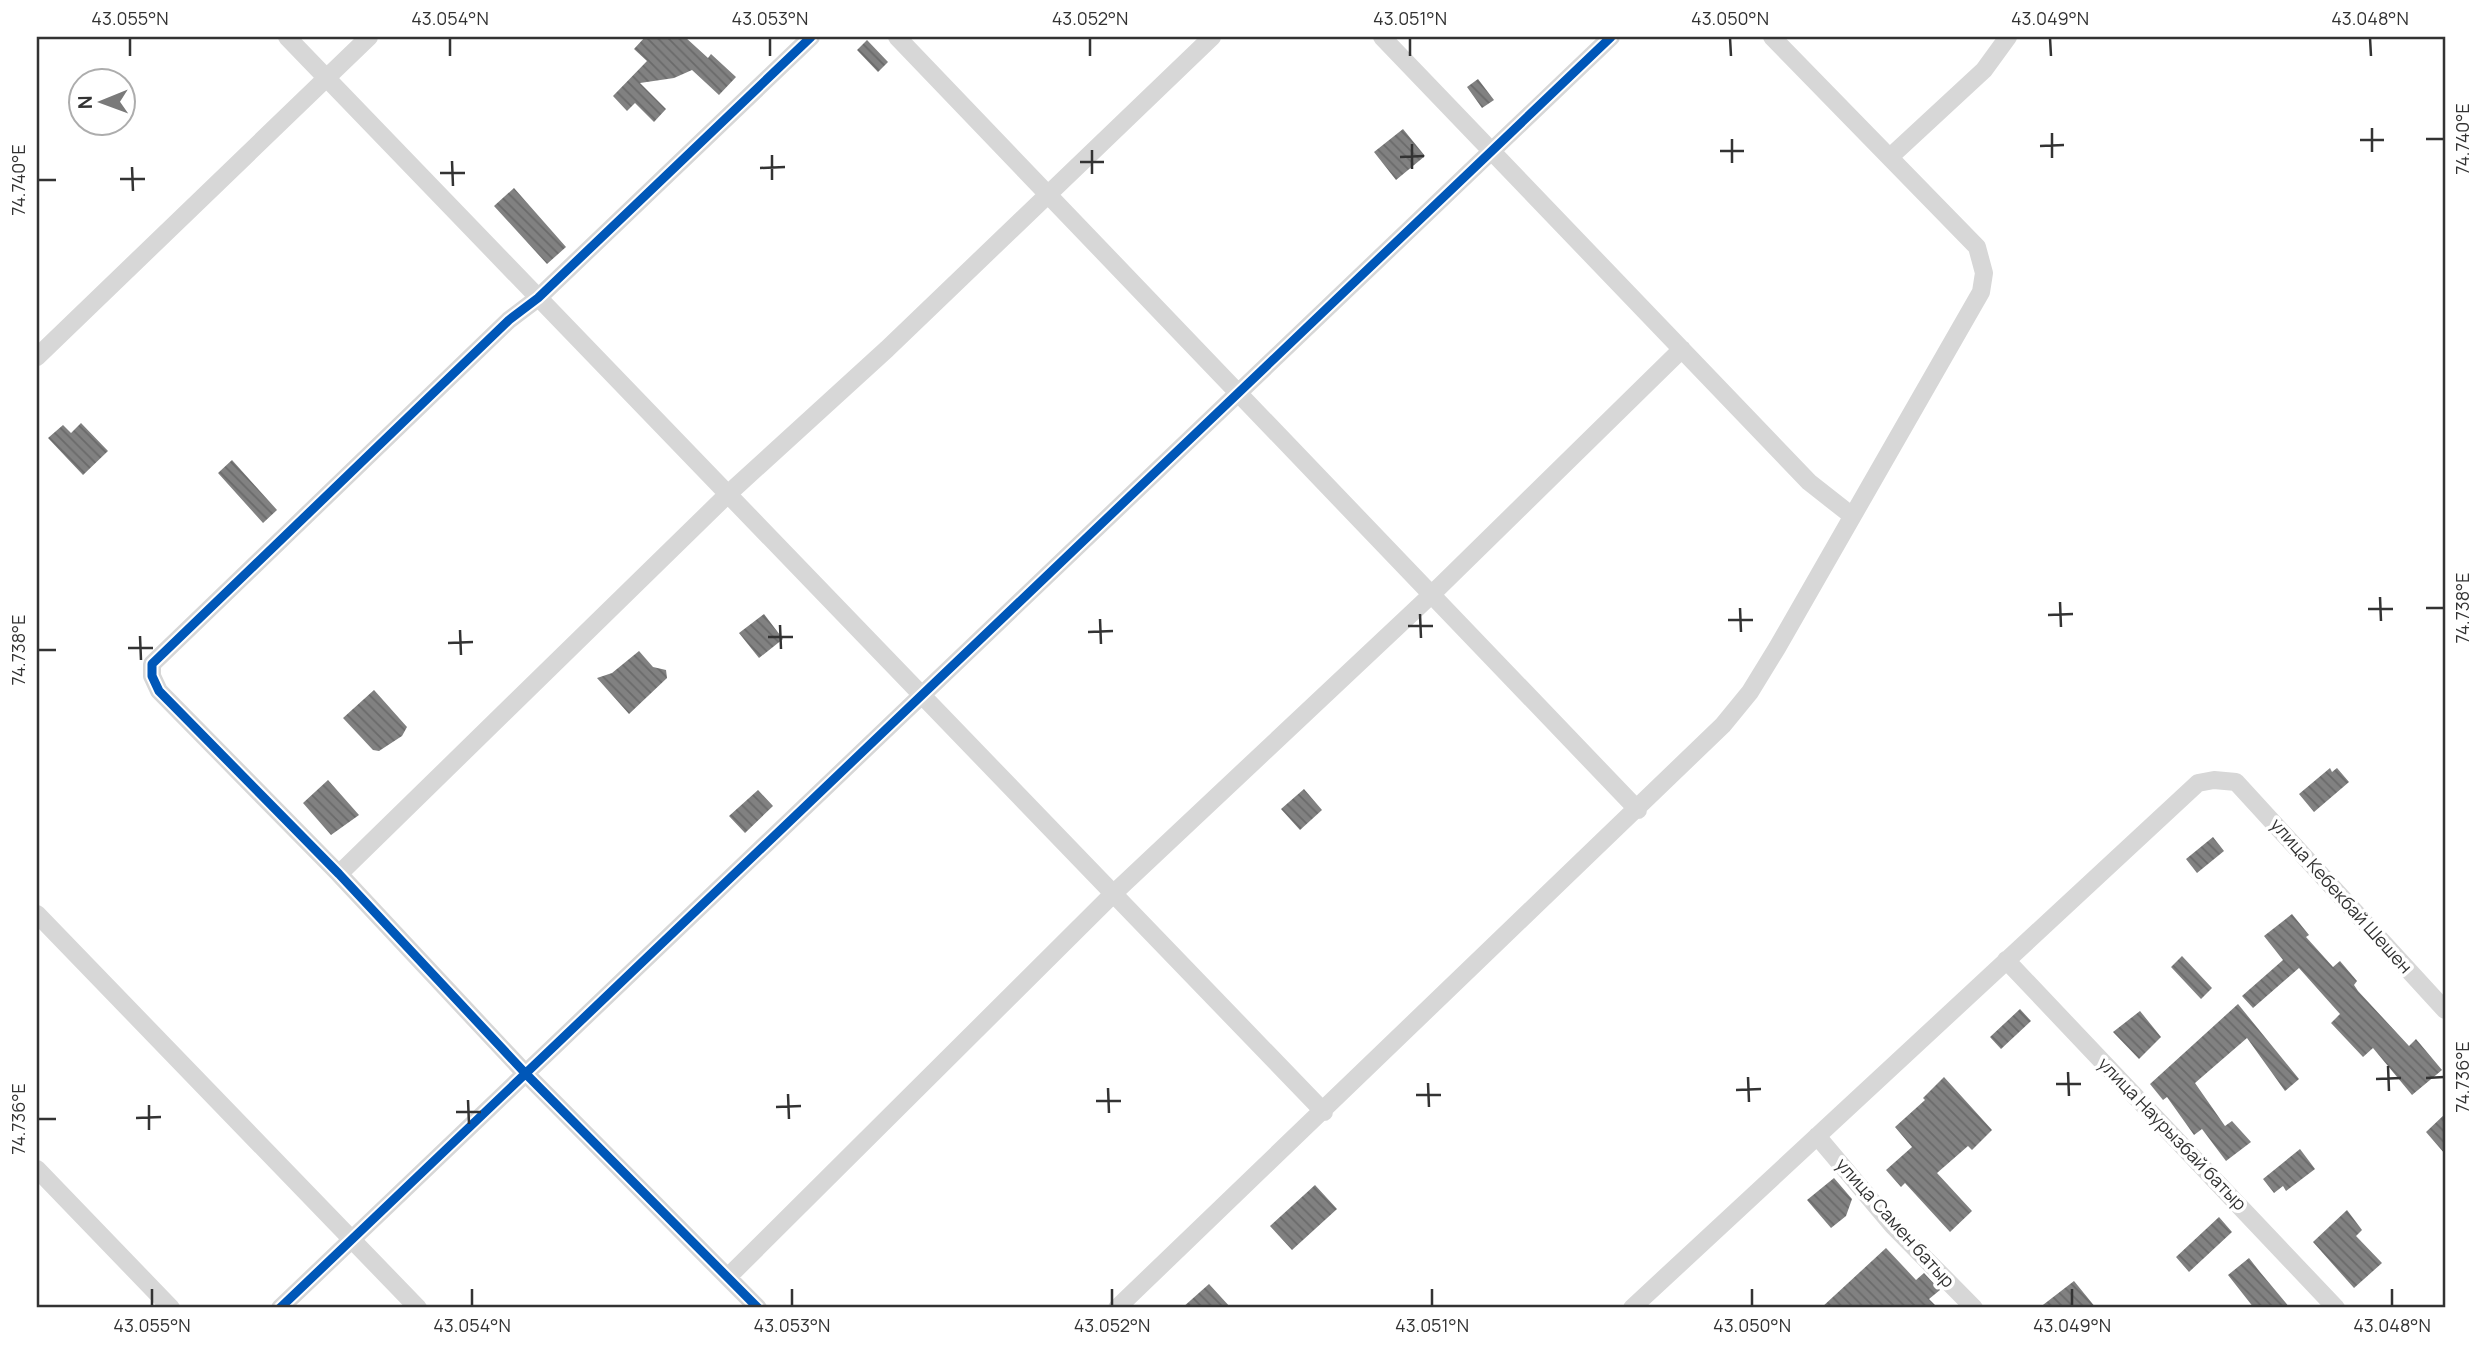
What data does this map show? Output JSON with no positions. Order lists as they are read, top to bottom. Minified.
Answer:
{"streets":{"street":["улица Кебекбай Шешен","улица Наурызбай батыр","улица Самен батыр"]},"crossings":[["улица Кебекбай Шешен","улица Наурызбай батыр"]],"north":"left","coordinates":["43.055°N","43.054°N","43.053°N","43.052°N","43.051°N","43.050°N","43.049°N","43.048°N","74.740°E","74.738°E","74.736°E"]}
